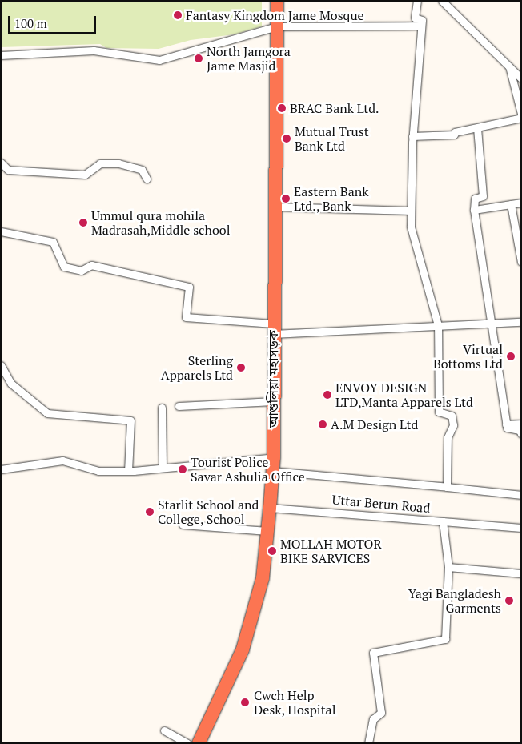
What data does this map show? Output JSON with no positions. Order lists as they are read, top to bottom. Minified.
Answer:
{"streets":{"highway":["আশুলিয়া মহাসড়ক"],"street":["Uttar Berun Road"]},"crossings":[["আশুলিয়া মহাসড়ক","Uttar Berun Road"]],"places":["Fantasy Kingdom Jame Mosque","North Jamgora Jame Masjid","BRAC Bank Ltd.","Mutual Trust Bank Ltd","Eastern Bank Ltd., Bank","Ummul qura mohila Madrasah,Middle school","Virtual Bottoms Ltd","Sterling Apparels Ltd","ENVOY DESIGN LTD,Manta Apparels Ltd","A.M Design Ltd","Tourist Police Savar Ashulia Office","Starlit School and College, School","MOLLAH MOTOR BIKE SARVICES","Yagi Bangladesh Garments","Cwch Help Desk, Hospital"],"scale_bar":"100 m"}
